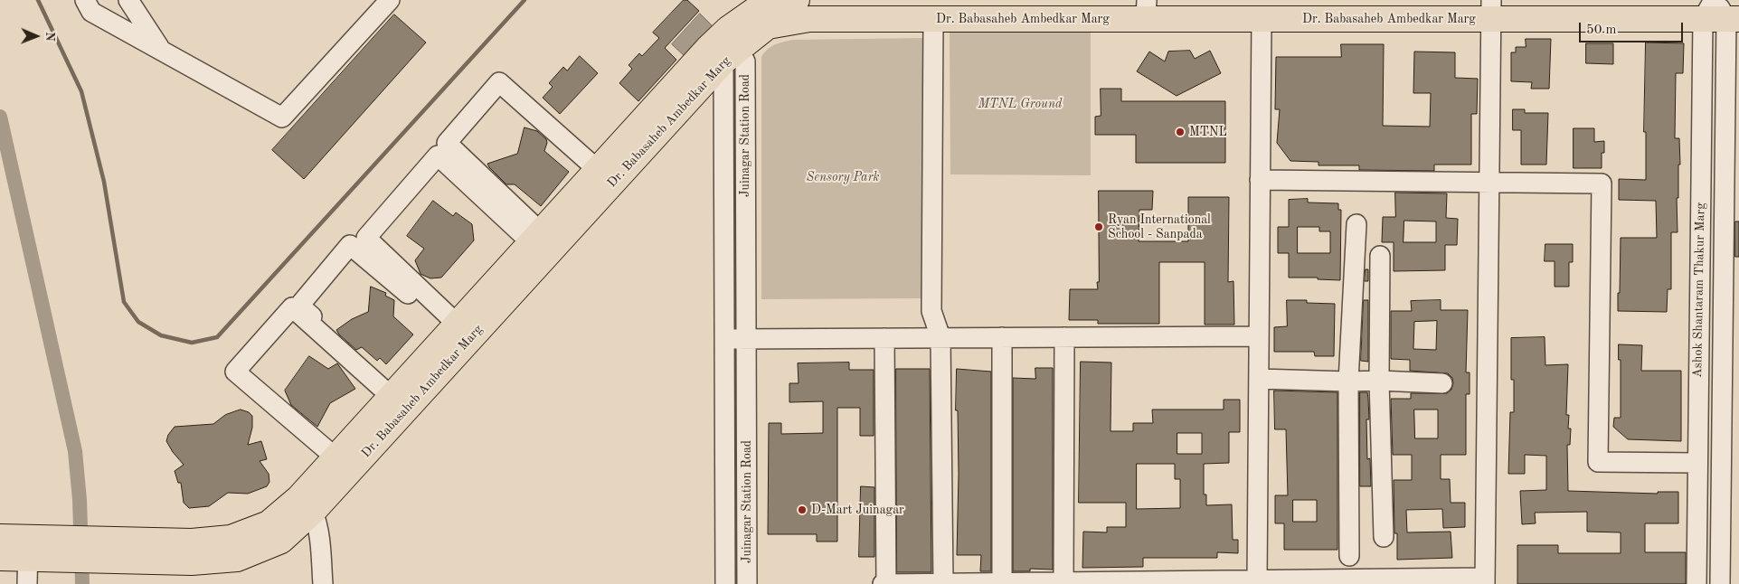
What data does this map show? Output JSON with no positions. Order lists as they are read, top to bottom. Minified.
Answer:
{"streets":{"main road":["Dr. Babasaheb Ambedkar Marg"],"street":["Juinagar Station Road","Ashok Shantaram Thakur Marg"]},"crossings":[["Dr. Babasaheb Ambedkar Marg","Juinagar Station Road"],["Dr. Babasaheb Ambedkar Marg","Ashok Shantaram Thakur Marg"]],"parks":["MTNL Ground","Sensory Park"],"places":["MTNL","Ryan International School - Sanpada","D-Mart Juinagar"],"scale_bar":"50 m","north":"right"}
